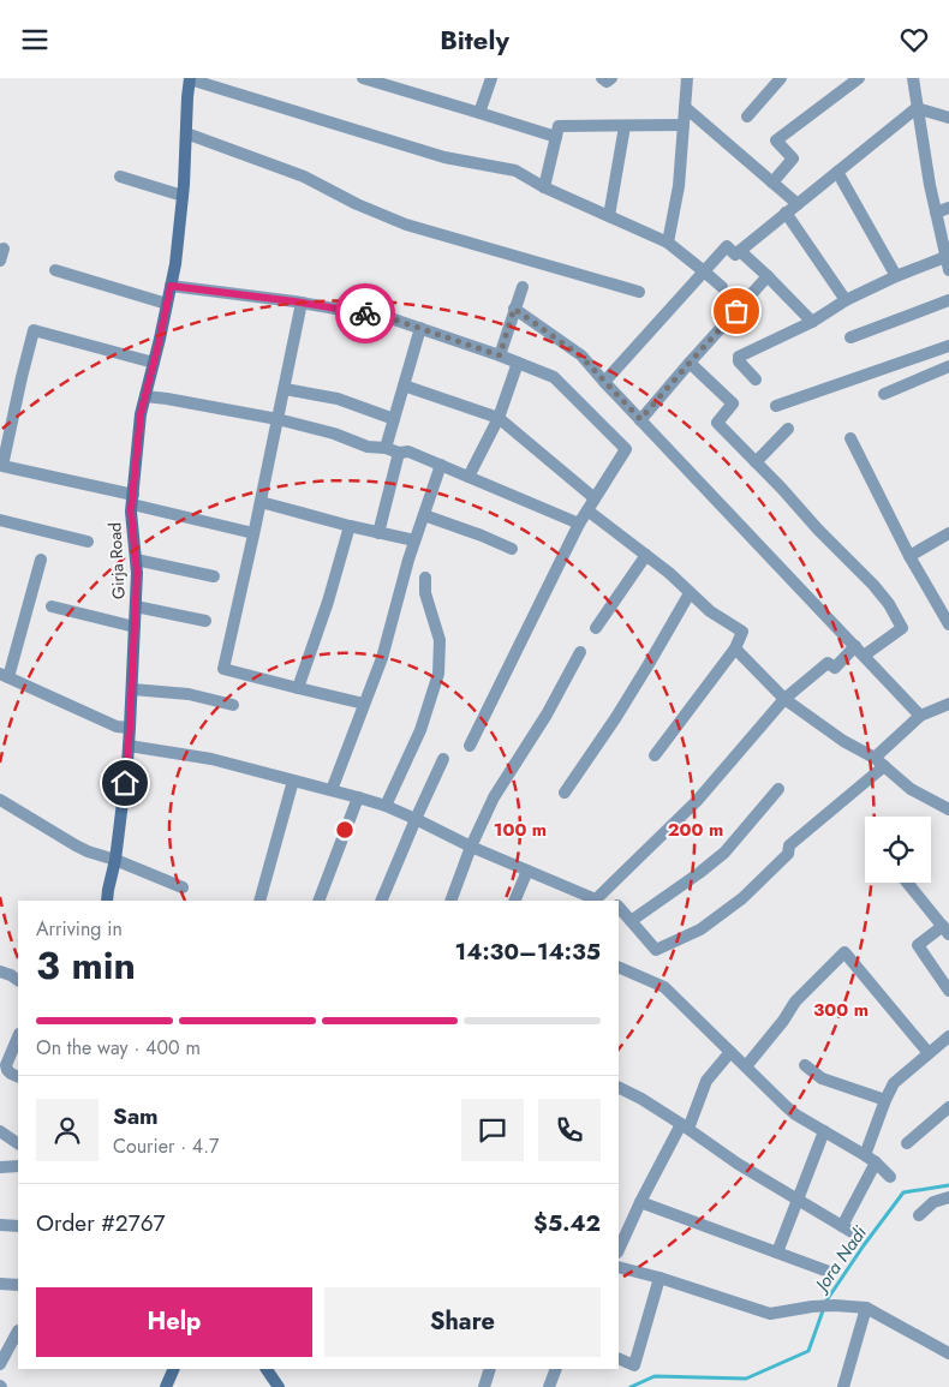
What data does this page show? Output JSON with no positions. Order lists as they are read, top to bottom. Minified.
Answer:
{"streets":{"main road":["Girja Road"]},"water":["Jora Nadi"],"page":{"header":"Bitely","heading":["3 min","Arriving in","14:30–14:35"],"panel":["Sam","Courier · 4.7","Order #2767","$5.42"],"bar":"On the way · 400 m","buttons":["Help","Share"]},"rings":["100 m","200 m","300 m"]}
